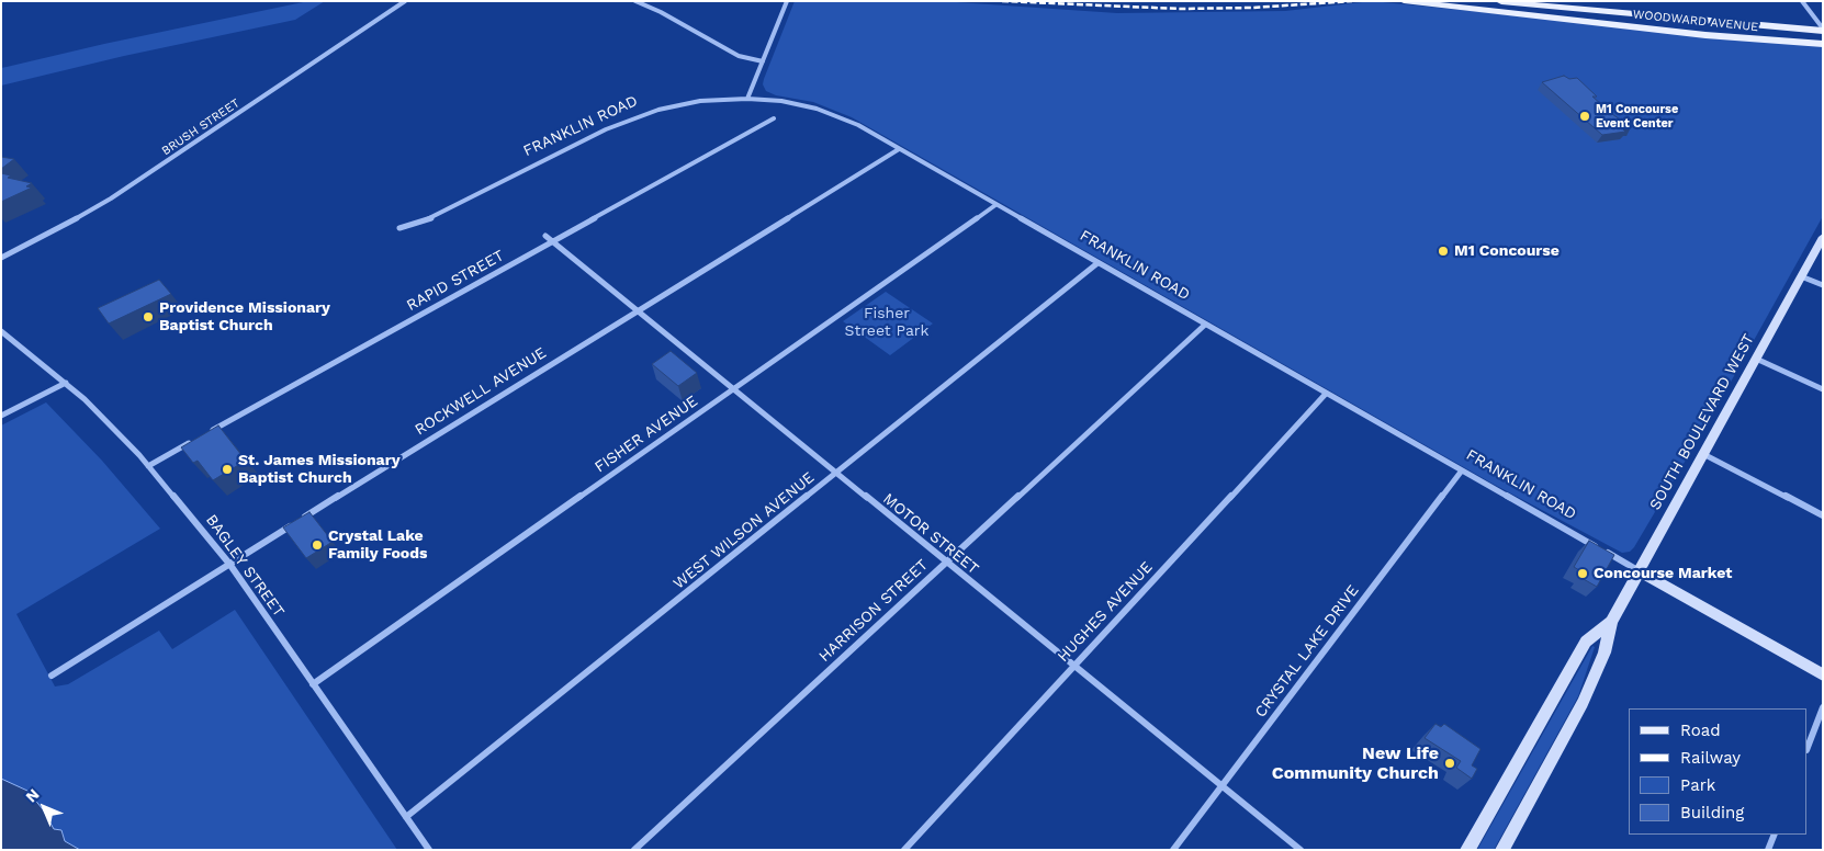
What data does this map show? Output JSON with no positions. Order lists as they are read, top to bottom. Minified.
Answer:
{"streets":{"main road":["WOODWARD AVENUE"],"street":["FRANKLIN ROAD","BRUSH STREET","RAPID STREET","ROCKWELL AVENUE","SOUTH BOULEVARD WEST","FISHER AVENUE","WEST WILSON AVENUE","MOTOR STREET","BAGLEY STREET","HARRISON STREET","HUGHES AVENUE","CRYSTAL LAKE DRIVE"]},"crossings":[["FRANKLIN ROAD","ROCKWELL AVENUE"],["FRANKLIN ROAD","SOUTH BOULEVARD WEST"],["FRANKLIN ROAD","FISHER AVENUE"],["FRANKLIN ROAD","WEST WILSON AVENUE"],["FRANKLIN ROAD","HARRISON STREET"],["FRANKLIN ROAD","HUGHES AVENUE"],["FRANKLIN ROAD","CRYSTAL LAKE DRIVE"],["RAPID STREET","MOTOR STREET"],["ROCKWELL AVENUE","MOTOR STREET"],["ROCKWELL AVENUE","BAGLEY STREET"],["FISHER AVENUE","MOTOR STREET"],["FISHER AVENUE","BAGLEY STREET"],["WEST WILSON AVENUE","MOTOR STREET"],["WEST WILSON AVENUE","BAGLEY STREET"],["MOTOR STREET","HARRISON STREET"],["MOTOR STREET","HUGHES AVENUE"],["MOTOR STREET","CRYSTAL LAKE DRIVE"]],"parks":["Fisher Street Park"],"places":["M1 Concourse Event Center","M1 Concourse","Providence Missionary Baptist Church","St. James Missionary Baptist Church","Crystal Lake Family Foods","Concourse Market","New Life Community Church"],"legend":["Road","Railway","Park","Building"],"north":"top left"}
